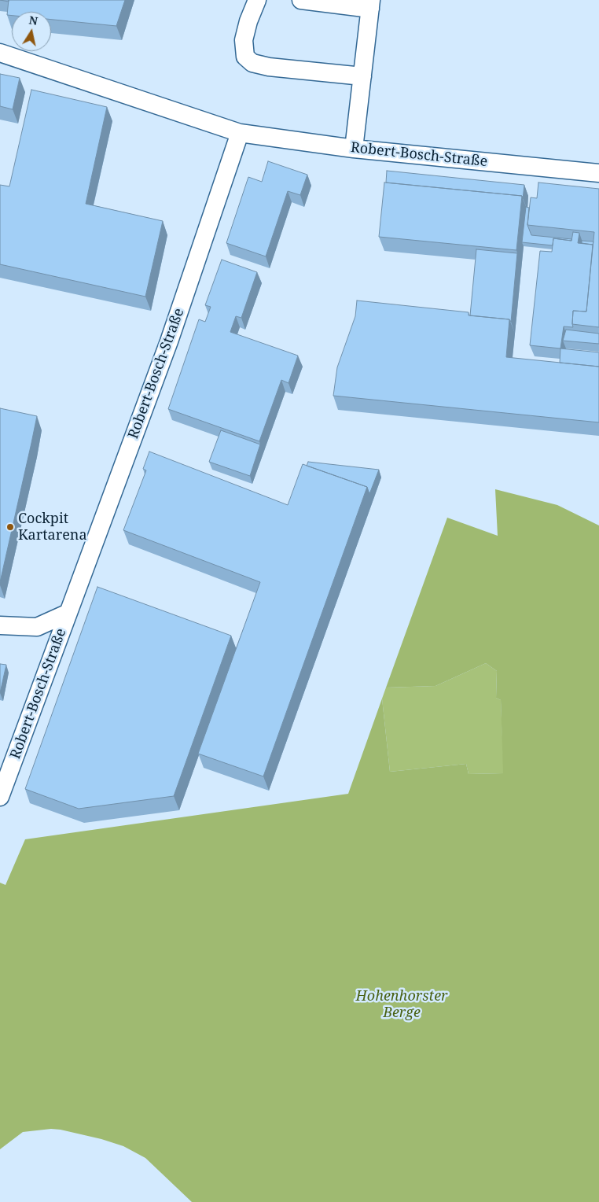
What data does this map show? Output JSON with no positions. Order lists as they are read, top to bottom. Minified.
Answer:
{"streets":{"street":["Robert-Bosch-Straße"]},"parks":["Hohenhorster Berge"],"places":["Cockpit Kartarena"],"north":"top"}
